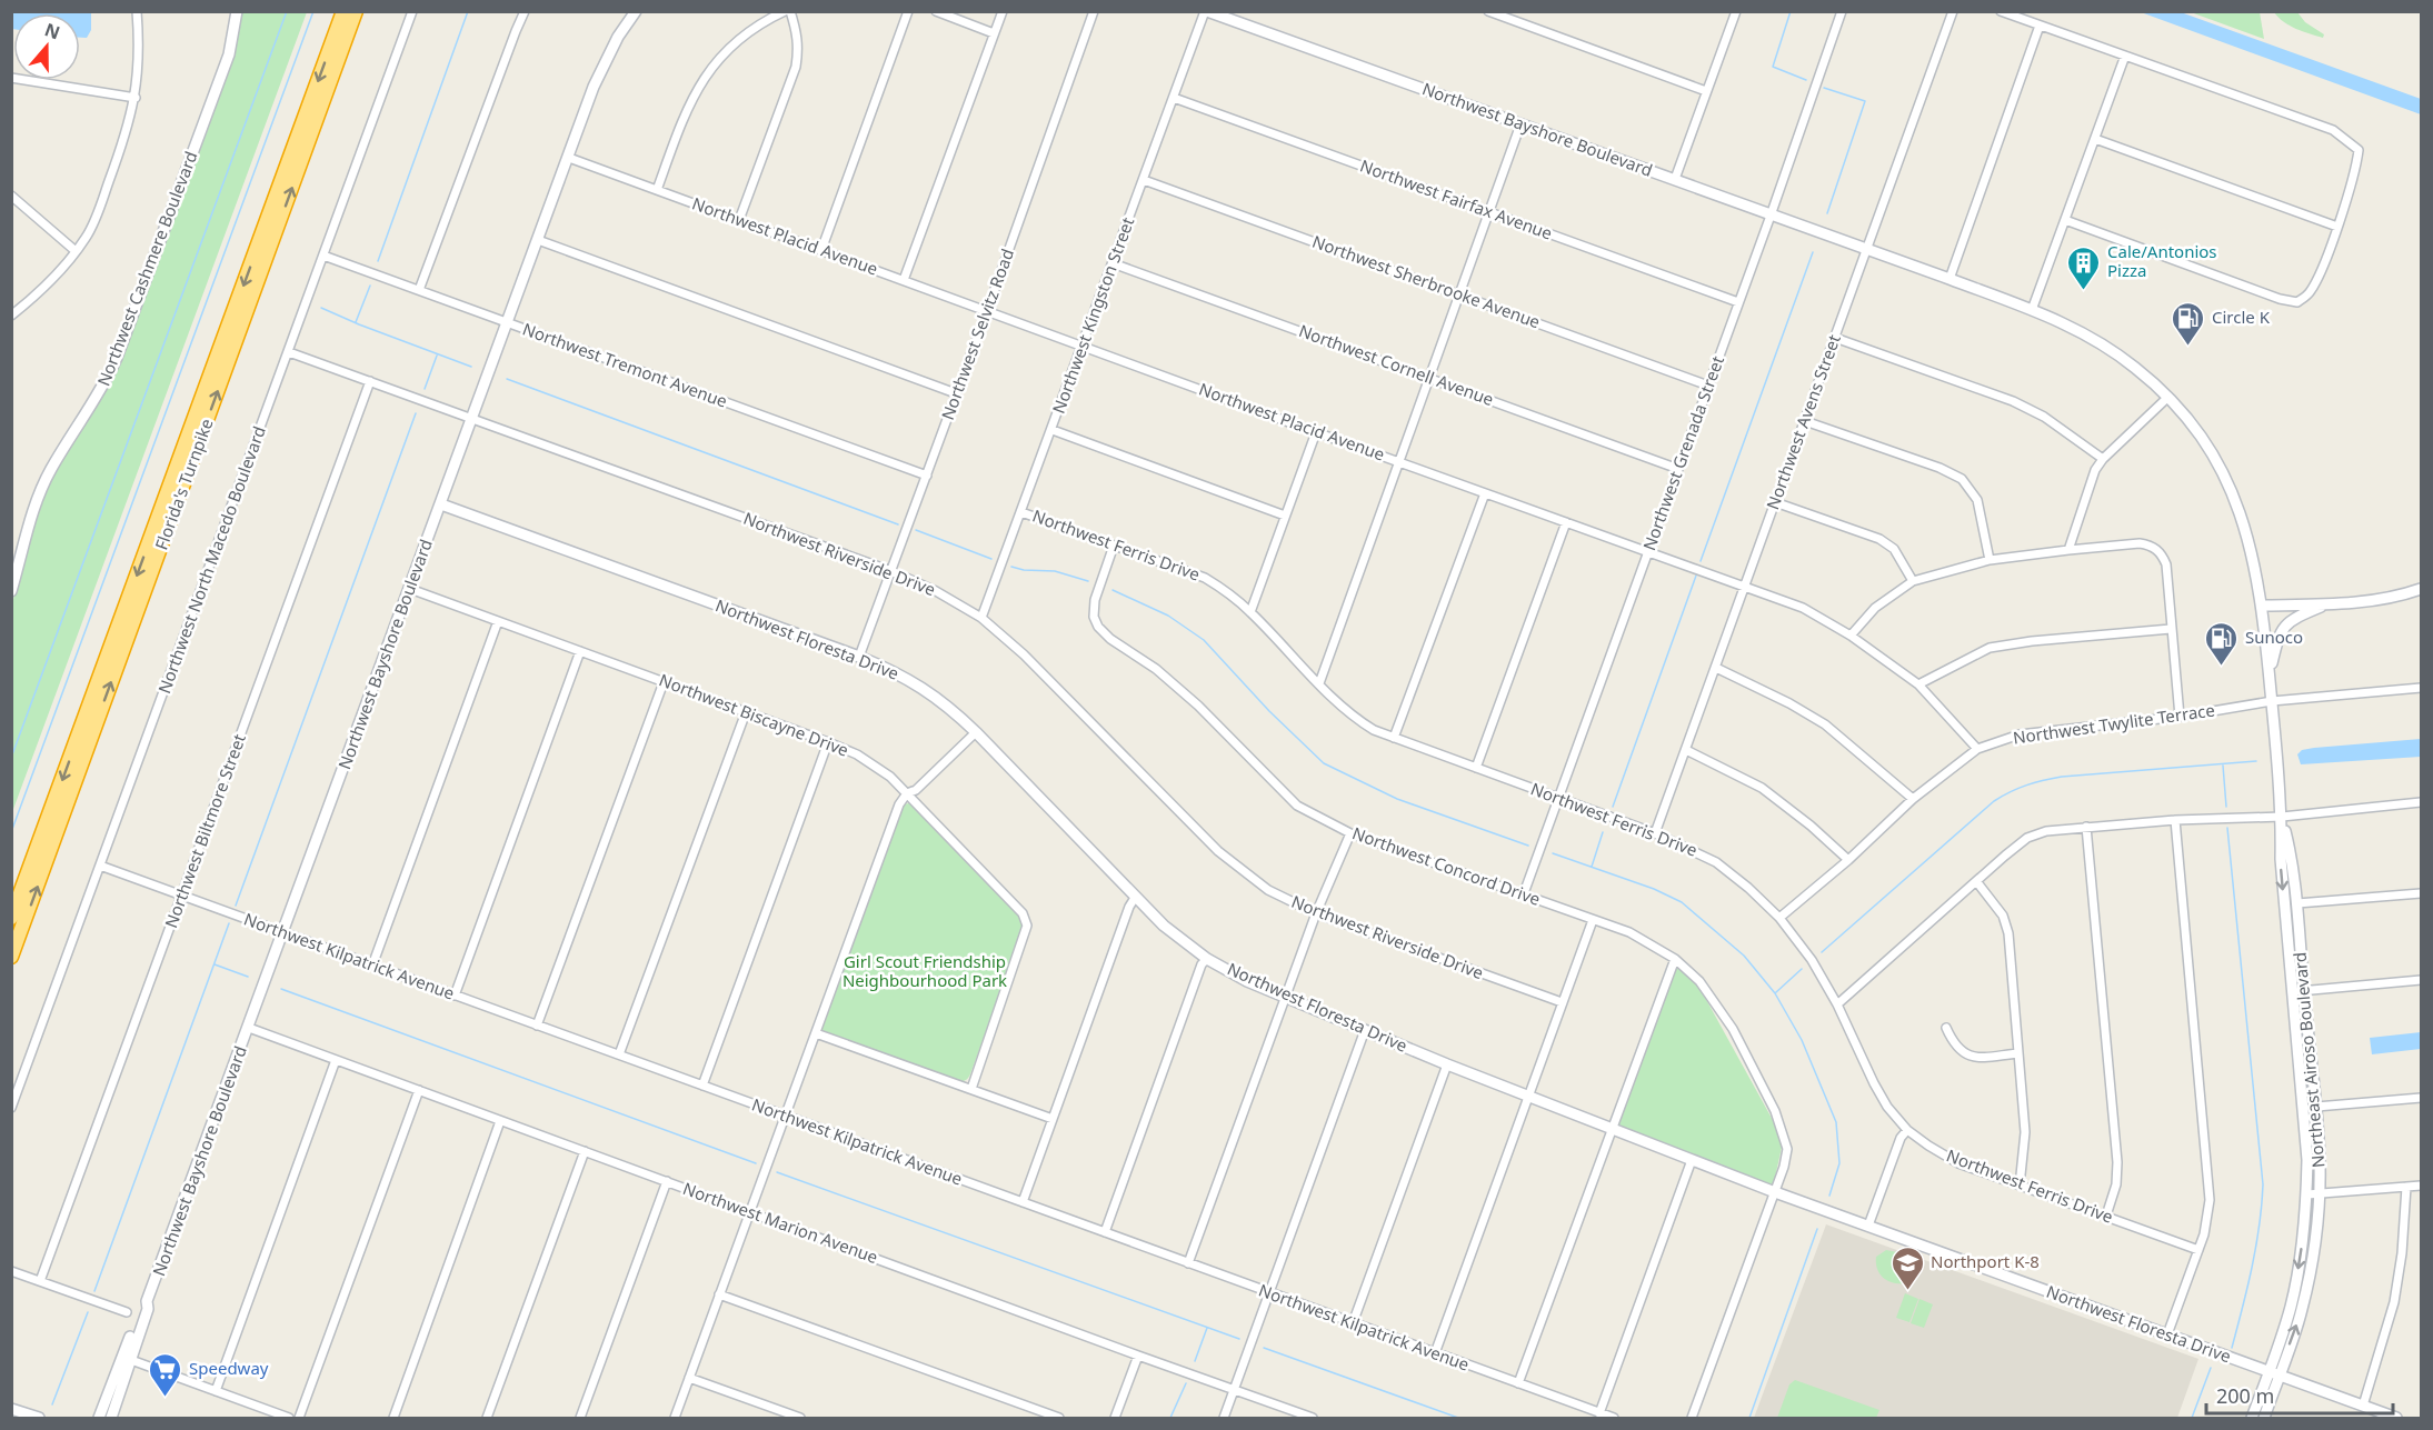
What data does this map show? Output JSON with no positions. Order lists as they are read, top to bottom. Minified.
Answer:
{"streets":{"highway":["Florida's Turnpike"],"main road":["Northwest Bayshore Boulevard","Northwest Cashmere Boulevard","Northwest Floresta Drive","Northeast Airoso Boulevard"],"street":["Northwest Fairfax Avenue","Northwest Placid Avenue","Northwest Sherbrooke Avenue","Northwest Kingston Street","Northwest Selvitz Road","Northwest Tremont Avenue","Northwest Cornell Avenue","Northwest Avens Street","Northwest Grenada Street","Northwest Ferris Drive","Northwest Riverside Drive","Northwest North Macedo Boulevard","Northwest Biscayne Drive","Northwest Twylite Terrace","Northwest Biltmore Street","Northwest Concord Drive","Northwest Kilpatrick Avenue","Northwest Marion Avenue"]},"crossings":[["Northwest Bayshore Boulevard","Northwest Placid Avenue"],["Northwest Bayshore Boulevard","Northwest Kingston Street"],["Northwest Bayshore Boulevard","Northwest Tremont Avenue"],["Northwest Bayshore Boulevard","Northwest Avens Street"],["Northwest Bayshore Boulevard","Northwest Grenada Street"],["Northwest Bayshore Boulevard","Northwest Riverside Drive"],["Northwest Bayshore Boulevard","Northwest Floresta Drive"],["Northwest Bayshore Boulevard","Northwest Biscayne Drive"],["Northwest Bayshore Boulevard","Northwest Kilpatrick Avenue"],["Northwest Bayshore Boulevard","Northeast Airoso Boulevard"],["Northwest Bayshore Boulevard","Northwest Marion Avenue"],["Northwest Fairfax Avenue","Northwest Kingston Street"],["Northwest Fairfax Avenue","Northwest Grenada Street"],["Northwest Placid Avenue","Northwest Kingston Street"],["Northwest Placid Avenue","Northwest Selvitz Road"],["Northwest Placid Avenue","Northwest Avens Street"],["Northwest Placid Avenue","Northwest Grenada Street"],["Northwest Placid Avenue","Northwest Twylite Terrace"],["Northwest Sherbrooke Avenue","Northwest Kingston Street"],["Northwest Sherbrooke Avenue","Northwest Grenada Street"],["Northwest Kingston Street","Northwest Cornell Avenue"],["Northwest Kingston Street","Northwest Ferris Drive"],["Northwest Kingston Street","Northwest Riverside Drive"],["Northwest Selvitz Road","Northwest Tremont Avenue"],["Northwest Selvitz Road","Northwest Riverside Drive"],["Northwest Selvitz Road","Northwest Floresta Drive"],["Northwest Tremont Avenue","Northwest North Macedo Boulevard"],["Northwest Cornell Avenue","Northwest Grenada Street"],["Northwest Avens Street","Northwest Ferris Drive"],["Northwest Grenada Street","Northwest Ferris Drive"],["Northwest Grenada Street","Northwest Concord Drive"],["Northwest Ferris Drive","Northwest Twylite Terrace"],["Northwest Ferris Drive","Northwest Concord Drive"],["Northwest Riverside Drive","Northwest North Macedo Boulevard"],["Northwest Riverside Drive","Northwest Biltmore Street"],["Northwest North Macedo Boulevard","Northwest Kilpatrick Avenue"],["Northwest Floresta Drive","Northwest Concord Drive"],["Northwest Floresta Drive","Northeast Airoso Boulevard"],["Northwest Twylite Terrace","Northeast Airoso Boulevard"],["Northwest Biltmore Street","Northwest Kilpatrick Avenue"]],"parks":["Girl Scout Friendship Neighbourhood Park"],"places":{"building":["Cale/Antonios Pizza"],"fuel station":["Circle K","Sunoco"],"school or university":["Northport K-8"],"supermarket":["Speedway"]},"scale_bar":"200 m","north":"top"}
